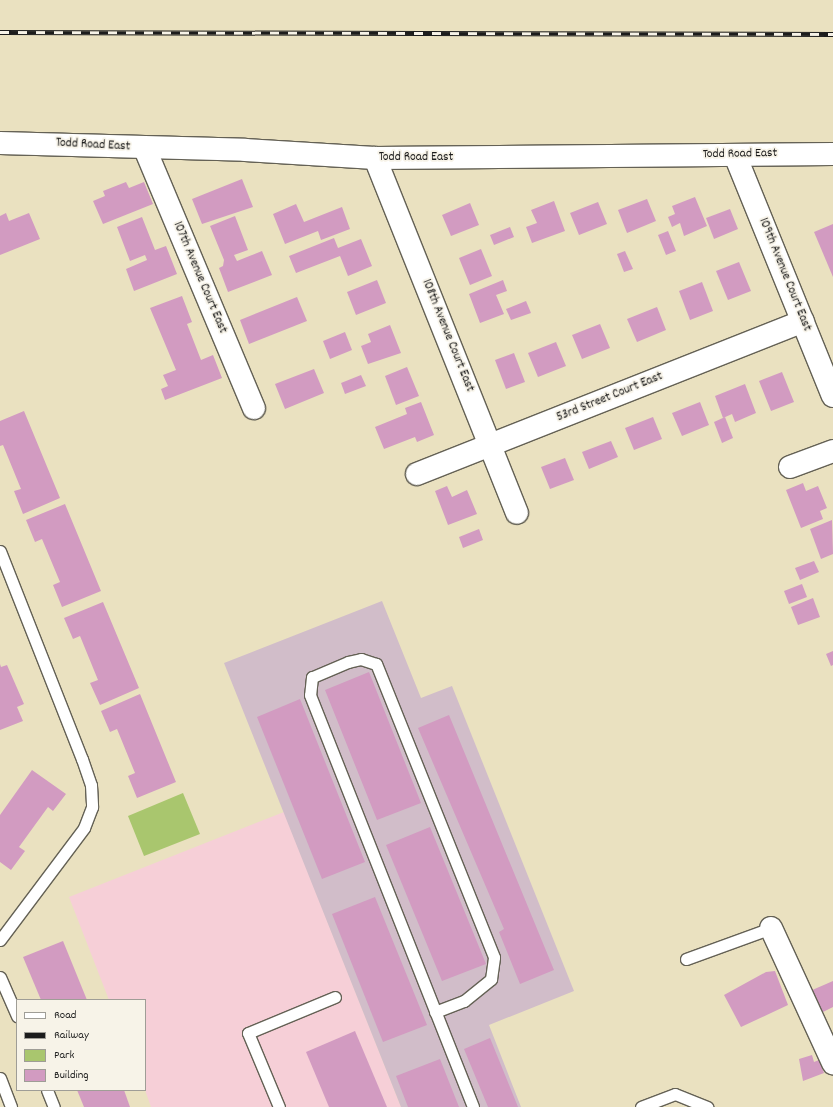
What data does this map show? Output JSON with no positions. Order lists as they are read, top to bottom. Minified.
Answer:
{"streets":{"street":["Todd Road East","109th Avenue Court East","107th Avenue Court East","108th Avenue Court East","53rd Street Court East"]},"crossings":[["Todd Road East","109th Avenue Court East"],["Todd Road East","107th Avenue Court East"],["Todd Road East","108th Avenue Court East"],["109th Avenue Court East","53rd Street Court East"],["108th Avenue Court East","53rd Street Court East"]],"legend":["Road","Railway","Park","Building"]}
